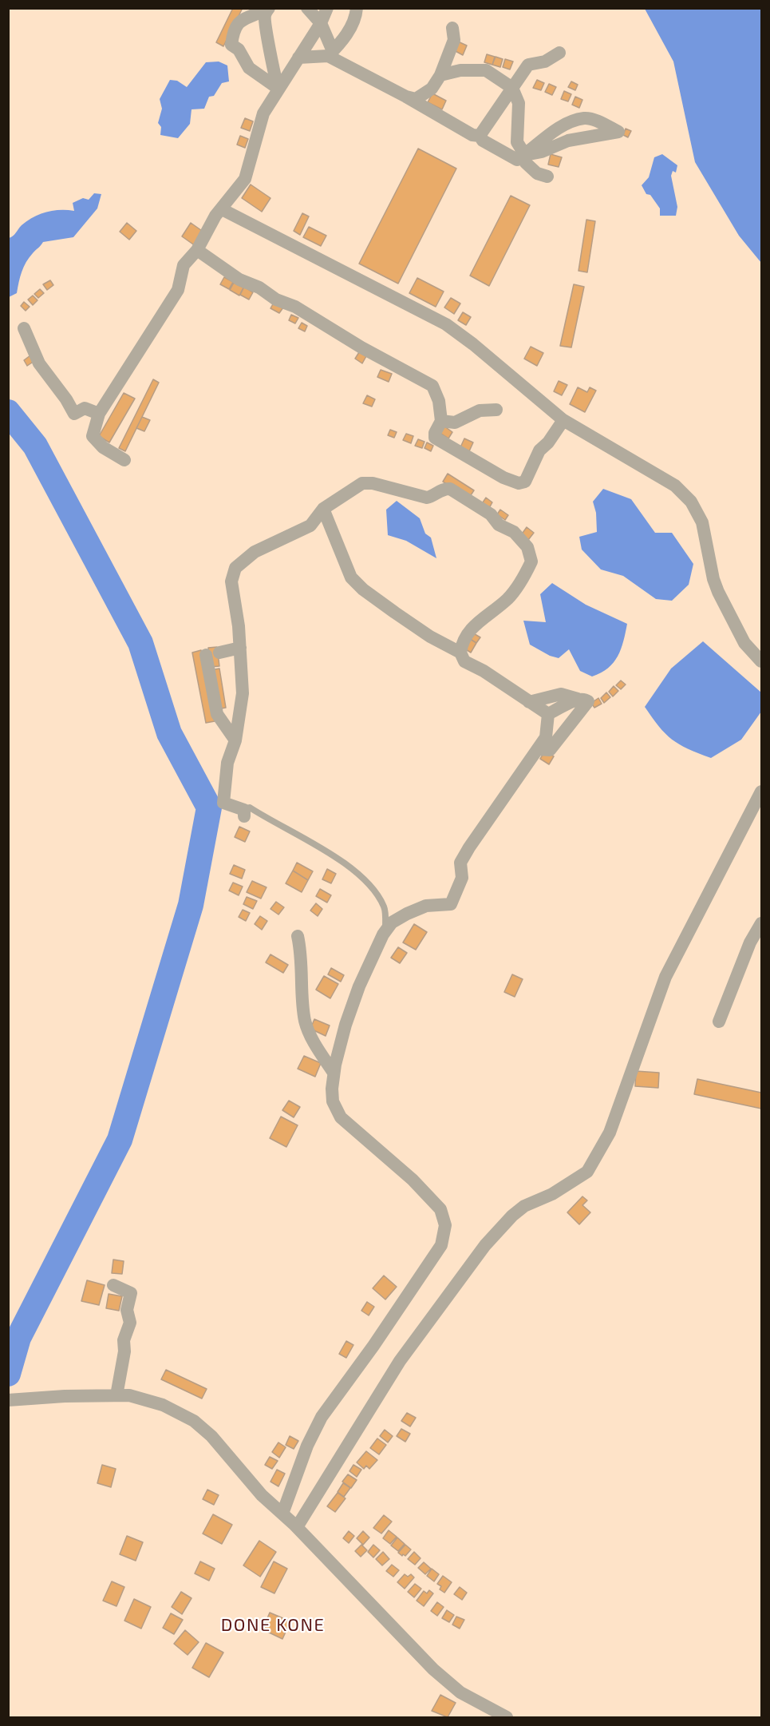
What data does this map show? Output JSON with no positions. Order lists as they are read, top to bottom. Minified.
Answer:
{"districts":["DONE KONE"]}
